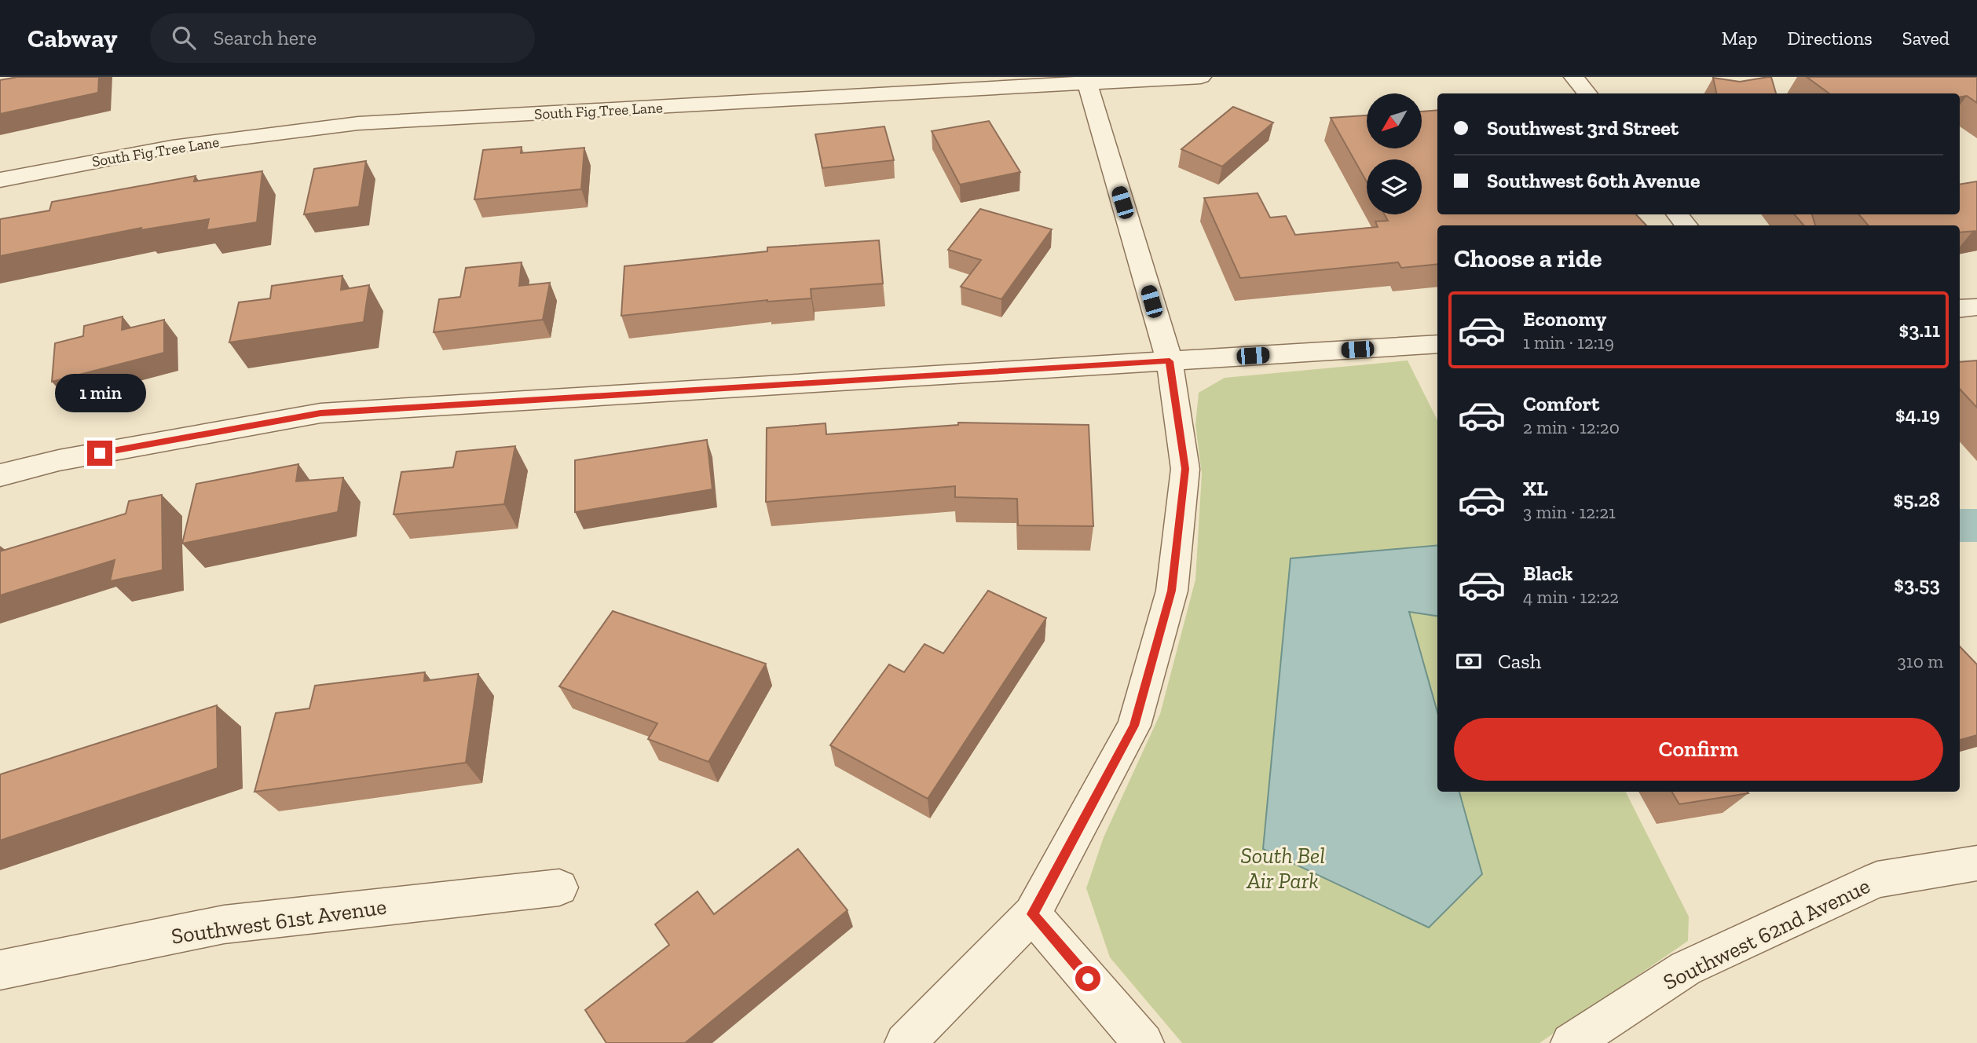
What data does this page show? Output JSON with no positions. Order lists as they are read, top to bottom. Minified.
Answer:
{"streets":{"street":["South Fig Tree Lane","Southwest 61st Avenue","Southwest 62nd Avenue"]},"parks":["South Bel Air Park"],"north":"bottom left","page":{"header":"Cabway","search":"Search here","nav":["Map","Directions","Saved"],"banner":["Southwest 3rd Street","Southwest 60th Avenue"],"heading":"Choose a ride","list":[{"name":"Economy","note":"1 min · 12:19","value":"$3.11"},{"name":"Comfort","note":"2 min · 12:20","value":"$4.19"},{"name":"XL","note":"3 min · 12:21","value":"$5.28"},{"name":"Black","note":"4 min · 12:22","value":"$3.53"}],"bubble":"1 min","pay":["Cash","310 m"],"buttons":"Confirm"}}
